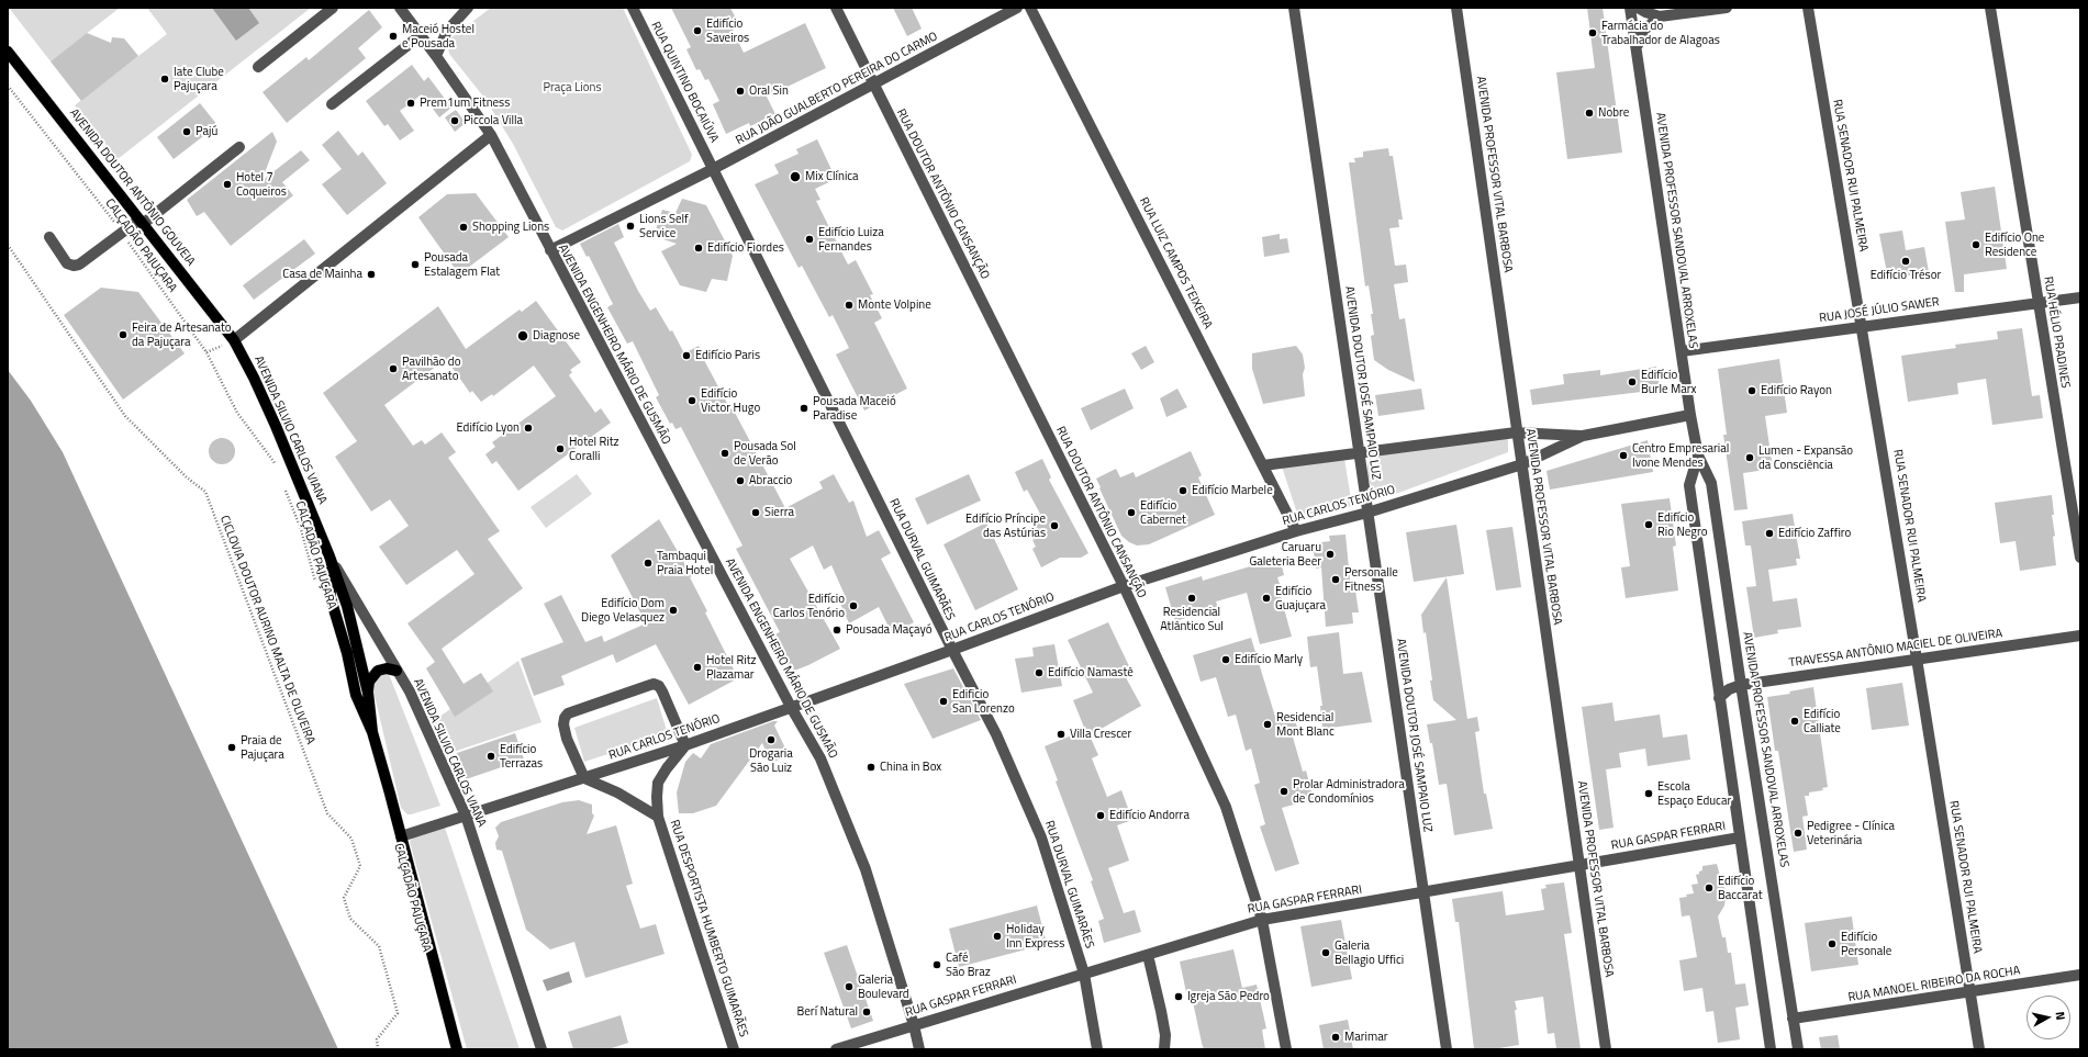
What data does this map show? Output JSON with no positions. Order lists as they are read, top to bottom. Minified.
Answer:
{"streets":{"main road":["AVENIDA DOUTOR ANTÔNIO GOUVEIA","AVENIDA SILVIO CARLOS VIANA"],"street":["RUA QUINTINO BOCAIÚVA","RUA JOÃO GUALBERTO PEREIRA DO CARMO","AVENIDA PROFESSOR VITAL BARBOSA","RUA SENADOR RUI PALMEIRA","RUA DOUTOR ANTÔNIO CANSANÇÃO","AVENIDA PROFESSOR SANDOVAL ARROXELAS","RUA LUIZ CAMPOS TEIXEIRA","RUA JOSÉ JÚLIO SAWER","RUA HÉLIO PRADINES","AVENIDA ENGENHEIRO MÁRIO DE GUSMÃO","AVENIDA DOUTOR JOSÉ SAMPAIO LUZ","RUA CARLOS TENÓRIO","RUA DURVAL GUIMARÃES","TRAVESSA ANTÔNIO MACIEL DE OLIVEIRA","RUA GASPAR FERRARI","RUA DESPORTISTA HUMBERTO GUIMARÃES","RUA MANOEL RIBEIRO DA ROCHA"],"path":["CALÇADÃO PAJUÇARA","CICLOVIA DOUTOR AURINO MALTA DE OLIVEIRA"]},"crossings":[["RUA QUINTINO BOCAIÚVA","RUA JOÃO GUALBERTO PEREIRA DO CARMO"],["RUA QUINTINO BOCAIÚVA","RUA DURVAL GUIMARÃES"],["RUA JOÃO GUALBERTO PEREIRA DO CARMO","RUA DOUTOR ANTÔNIO CANSANÇÃO"],["RUA JOÃO GUALBERTO PEREIRA DO CARMO","AVENIDA ENGENHEIRO MÁRIO DE GUSMÃO"],["RUA JOÃO GUALBERTO PEREIRA DO CARMO","RUA DURVAL GUIMARÃES"],["AVENIDA PROFESSOR VITAL BARBOSA","RUA CARLOS TENÓRIO"],["AVENIDA PROFESSOR VITAL BARBOSA","RUA GASPAR FERRARI"],["RUA SENADOR RUI PALMEIRA","RUA JOSÉ JÚLIO SAWER"],["RUA SENADOR RUI PALMEIRA","TRAVESSA ANTÔNIO MACIEL DE OLIVEIRA"],["RUA SENADOR RUI PALMEIRA","RUA MANOEL RIBEIRO DA ROCHA"],["AVENIDA DOUTOR ANTÔNIO GOUVEIA","AVENIDA SILVIO CARLOS VIANA"],["RUA DOUTOR ANTÔNIO CANSANÇÃO","RUA CARLOS TENÓRIO"],["RUA DOUTOR ANTÔNIO CANSANÇÃO","RUA GASPAR FERRARI"],["AVENIDA PROFESSOR SANDOVAL ARROXELAS","RUA JOSÉ JÚLIO SAWER"],["AVENIDA PROFESSOR SANDOVAL ARROXELAS","RUA CARLOS TENÓRIO"],["AVENIDA PROFESSOR SANDOVAL ARROXELAS","TRAVESSA ANTÔNIO MACIEL DE OLIVEIRA"],["AVENIDA PROFESSOR SANDOVAL ARROXELAS","RUA GASPAR FERRARI"],["AVENIDA PROFESSOR SANDOVAL ARROXELAS","RUA MANOEL RIBEIRO DA ROCHA"],["RUA LUIZ CAMPOS TEIXEIRA","RUA CARLOS TENÓRIO"],["RUA JOSÉ JÚLIO SAWER","RUA HÉLIO PRADINES"],["AVENIDA ENGENHEIRO MÁRIO DE GUSMÃO","RUA CARLOS TENÓRIO"],["AVENIDA ENGENHEIRO MÁRIO DE GUSMÃO","RUA GASPAR FERRARI"],["AVENIDA DOUTOR JOSÉ SAMPAIO LUZ","RUA CARLOS TENÓRIO"],["AVENIDA DOUTOR JOSÉ SAMPAIO LUZ","RUA GASPAR FERRARI"],["AVENIDA SILVIO CARLOS VIANA","RUA CARLOS TENÓRIO"],["RUA CARLOS TENÓRIO","RUA DURVAL GUIMARÃES"],["RUA CARLOS TENÓRIO","RUA DESPORTISTA HUMBERTO GUIMARÃES"],["RUA DURVAL GUIMARÃES","RUA GASPAR FERRARI"]],"parks":["Praça Lions"],"places":["Edifício Saveiros","Farmácia do Trabalhador de Alagoas","Maceió Hostel e Pousada","Iate Clube Pajuçara","Oral Sin","Prem1um Fitness","Nobre","Piccola Villa","Pajú","Mix Clínica","Hotel 7 Coqueiros","Lions Self Service","Shopping Lions","Edifício Luiza Fernandes","Edifício One Residence","Edifício Fiordes","Edifício Trésor","Pousada Estalagem Flat","Casa de Mainha","Monte Volpine","Feira de Artesanato da Pajuçara","Diagnose","Edifício Paris","Pavilhão do Artesanato","Edifício Burle Marx","Edifício Rayon","Edifício Victor Hugo","Pousada Maceió Paradise","Edifício Lyon","Hotel Ritz Coralli","Pousada Sol de Verão","Centro Empresarial Ivone Mendes","Lumen - Expansão da Consciência","Abraccio","Edifício Marbele","Sierra","Edifício Cabernet","Edifício Rio Negro","Edifício Príncipe das Astúrias","Edifício Zaffiro","Caruaru Galeteria Beer","Tambaqui Praia Hotel","Personalle Fitness","Residencial Atlântico Sul","Edifício Guajuçara","Edifício Carlos Tenório","Edifício Dom Diego Velasquez","Pousada Maçayó","Edifício Marly","Hotel Ritz Plazamar","Edifício Namastê","Edificio San Lorenzo","Edifício Calliate","Residencial Mont Blanc","Villa Crescer","Drogaria São Luiz","Praia de Pajuçara","Edifício Terrazas","China in Box","Prolar Administradora de Condomínios","Escola Espaço Educar","Edifício Andorra","Pedigree - Clínica Veterinária","Edifício Baccarat","Holiday Inn Express","Edifício Personale","Galeria Bellagio Uffici","Café São Braz","Galeria Boulevard","Igreja São Pedro","Berí Natural","Marimar"],"north":"right"}
